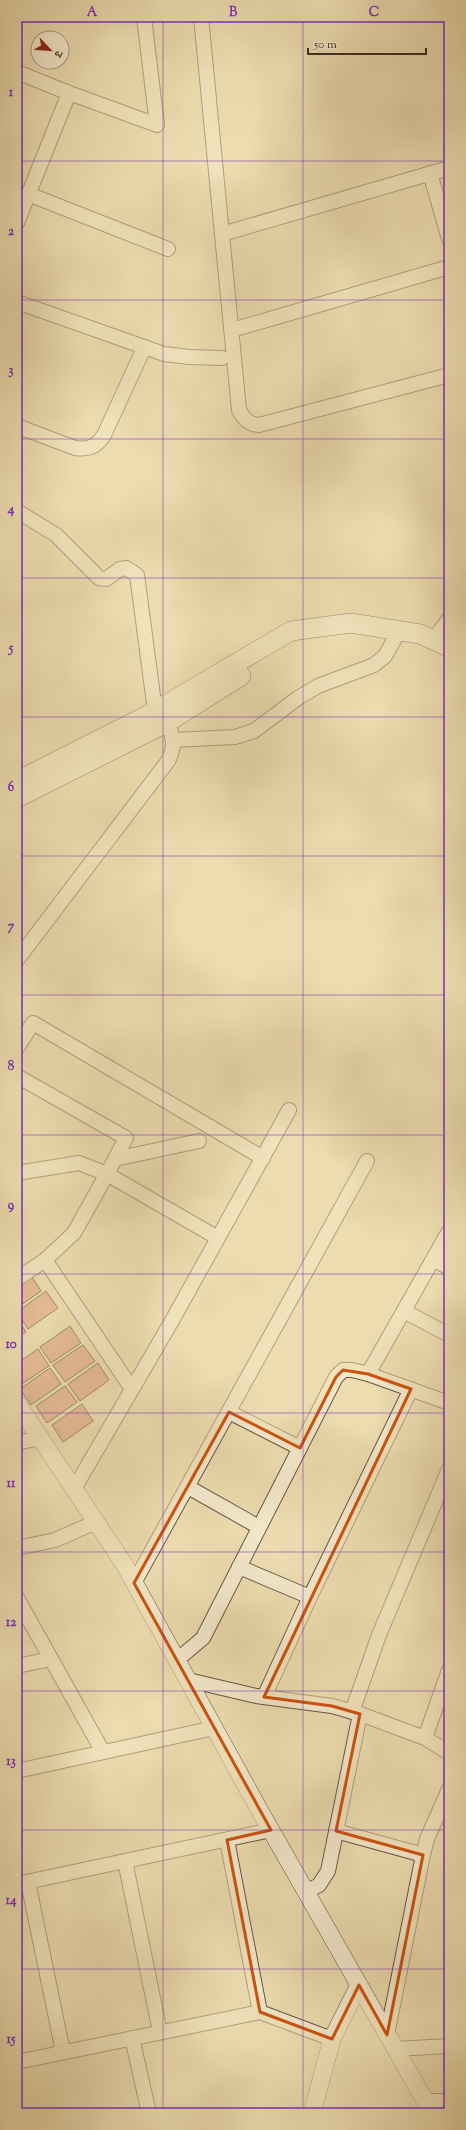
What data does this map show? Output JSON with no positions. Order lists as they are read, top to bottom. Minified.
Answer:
{"scale_bar":"50 m","north":"bottom right","grid":{"columns":["A","B","C"],"rows":["1","2","3","4","5","6","7","8","9","10","11","12","13","14","15"]}}
